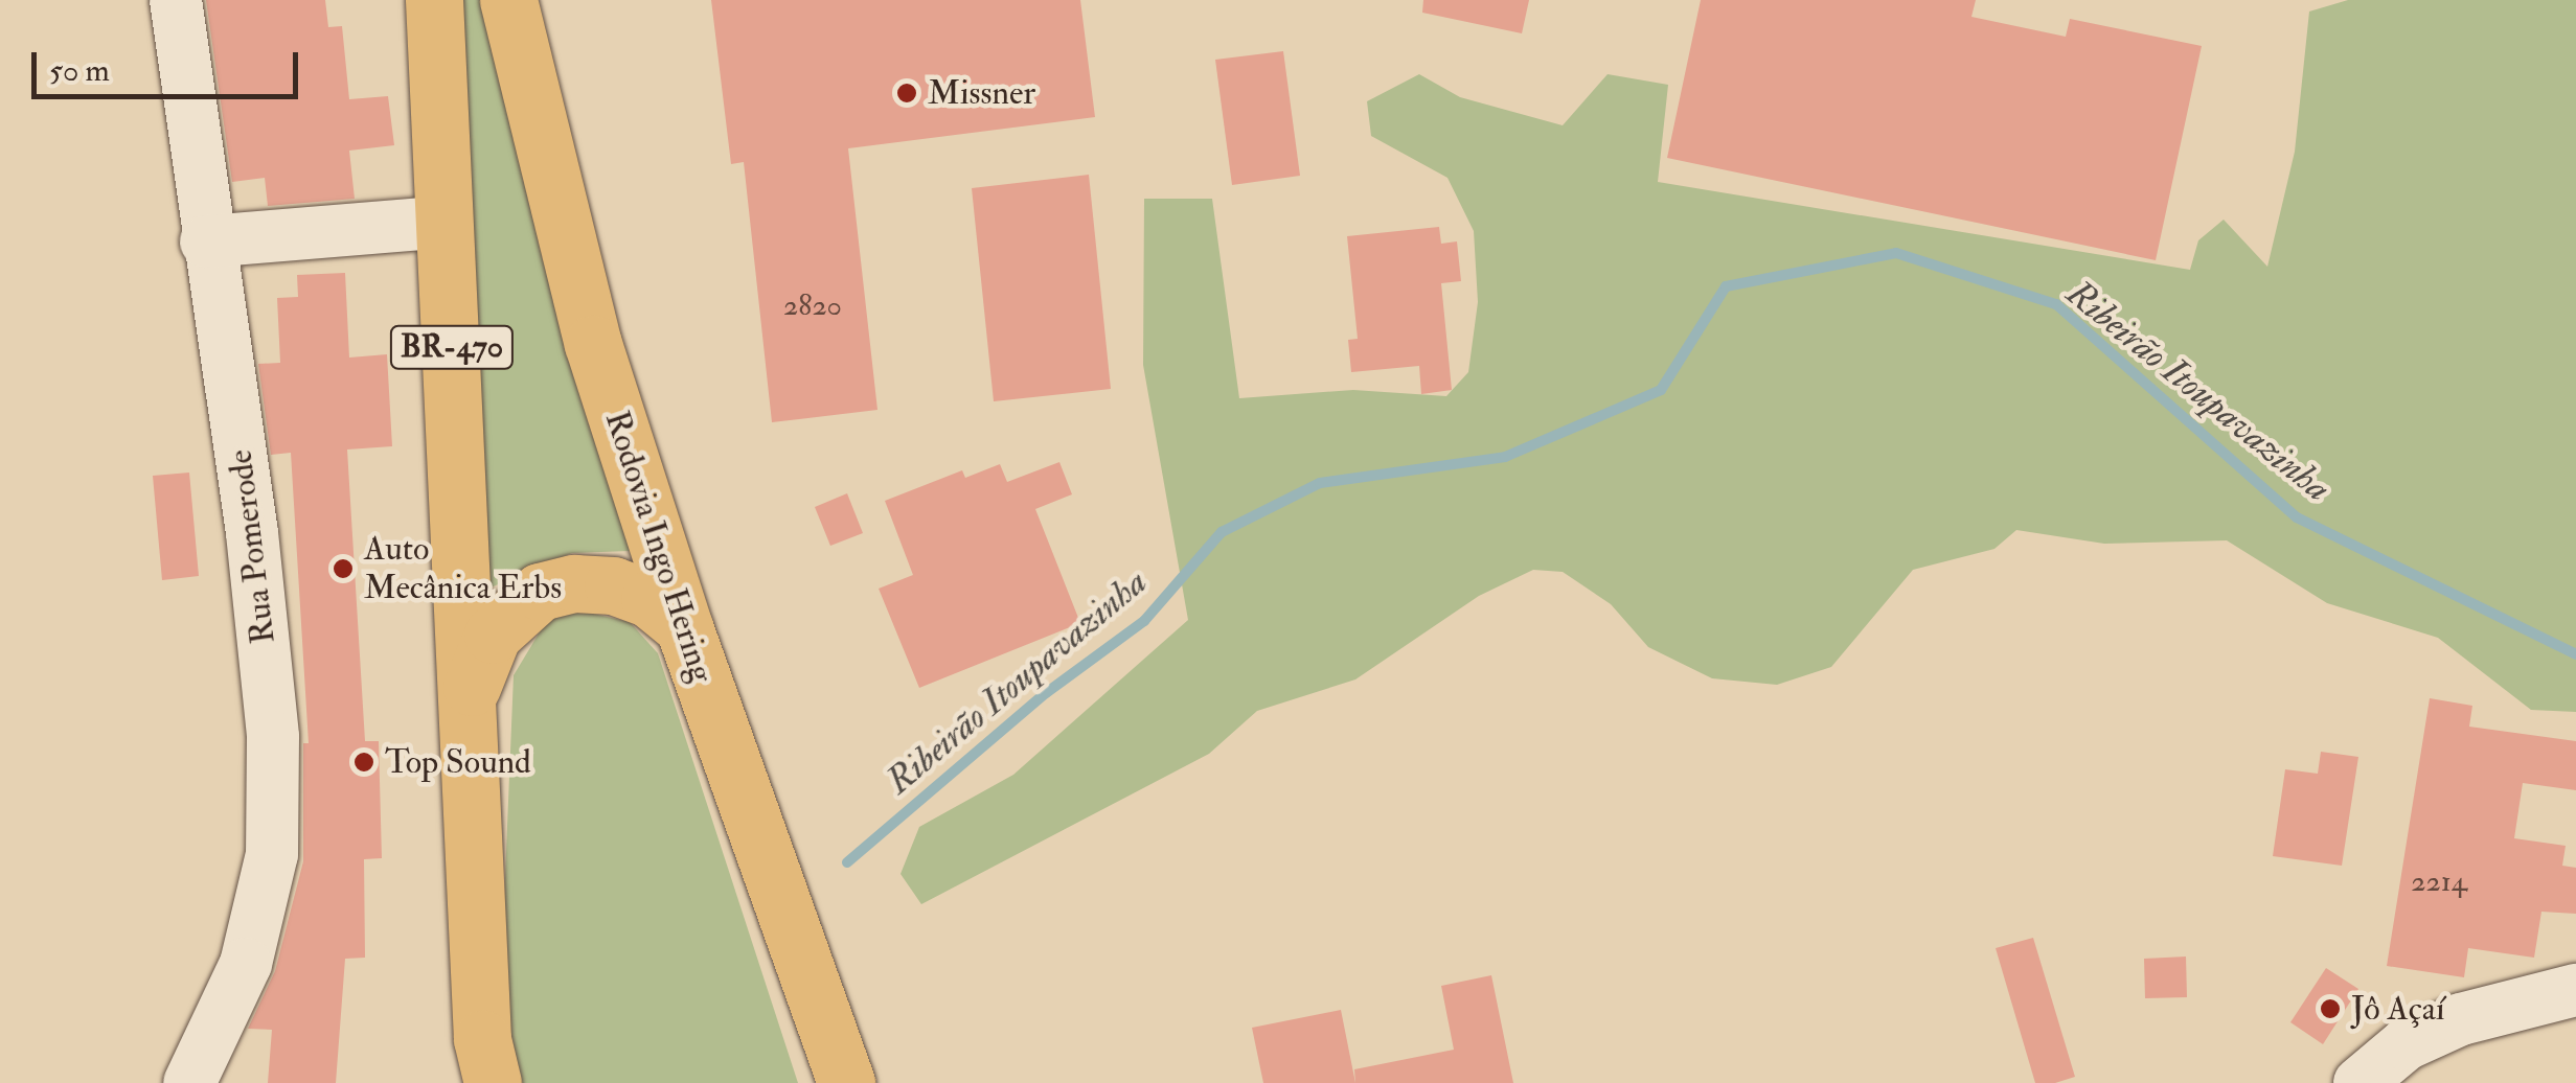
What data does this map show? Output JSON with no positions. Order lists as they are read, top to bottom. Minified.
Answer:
{"streets":{"highway":["BR-470","Rodovia Ingo Hering"],"street":["Rua Pomerode"]},"water":["Ribeirão Itoupavazinha"],"places":["Missner","Auto Mecânica Erbs","Top Sound","Jô Açaí"],"house_numbers":["2820","2214"],"scale_bar":"50 m"}
